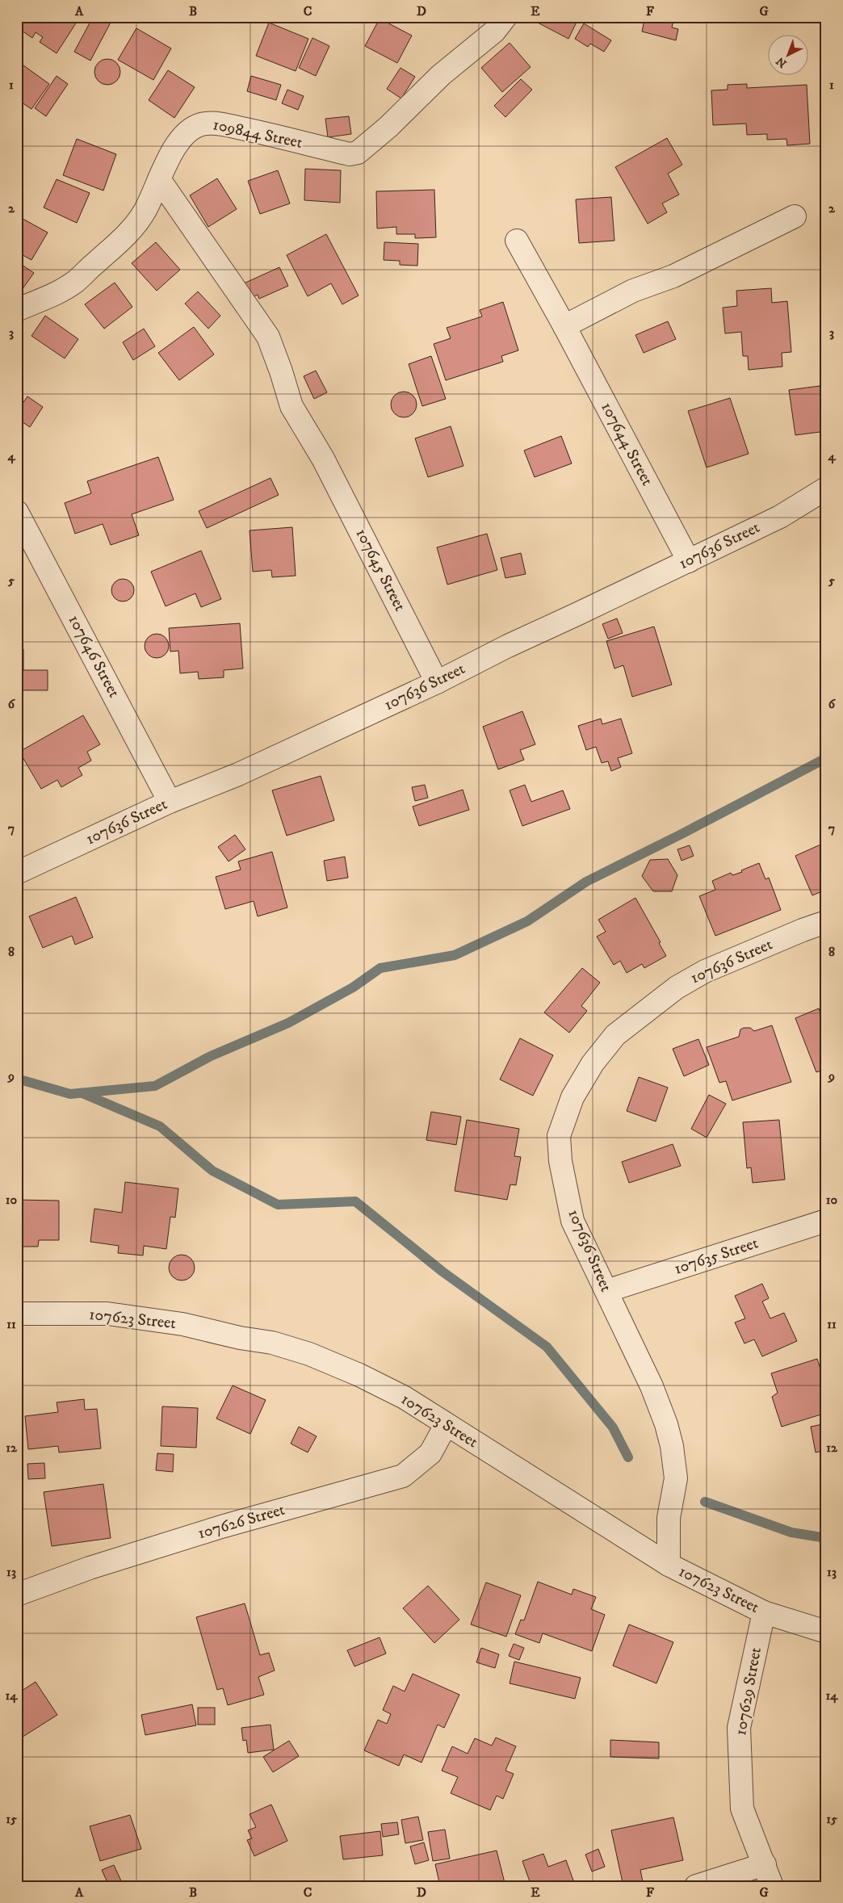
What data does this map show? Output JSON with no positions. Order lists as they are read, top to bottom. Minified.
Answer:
{"streets":{"street":["109844 Street","107644 Street","107636 Street","107645 Street","107646 Street","107635 Street","107623 Street","107626 Street","107629 Street"]},"crossings":[["109844 Street","107645 Street"],["107644 Street","107636 Street"],["107636 Street","107645 Street"],["107636 Street","107646 Street"],["107636 Street","107635 Street"],["107636 Street","107623 Street"],["107623 Street","107626 Street"],["107623 Street","107629 Street"]],"north":"bottom left","grid":{"columns":["A","B","C","D","E","F","G"],"rows":["1","2","3","4","5","6","7","8","9","10","11","12","13","14","15"]}}
